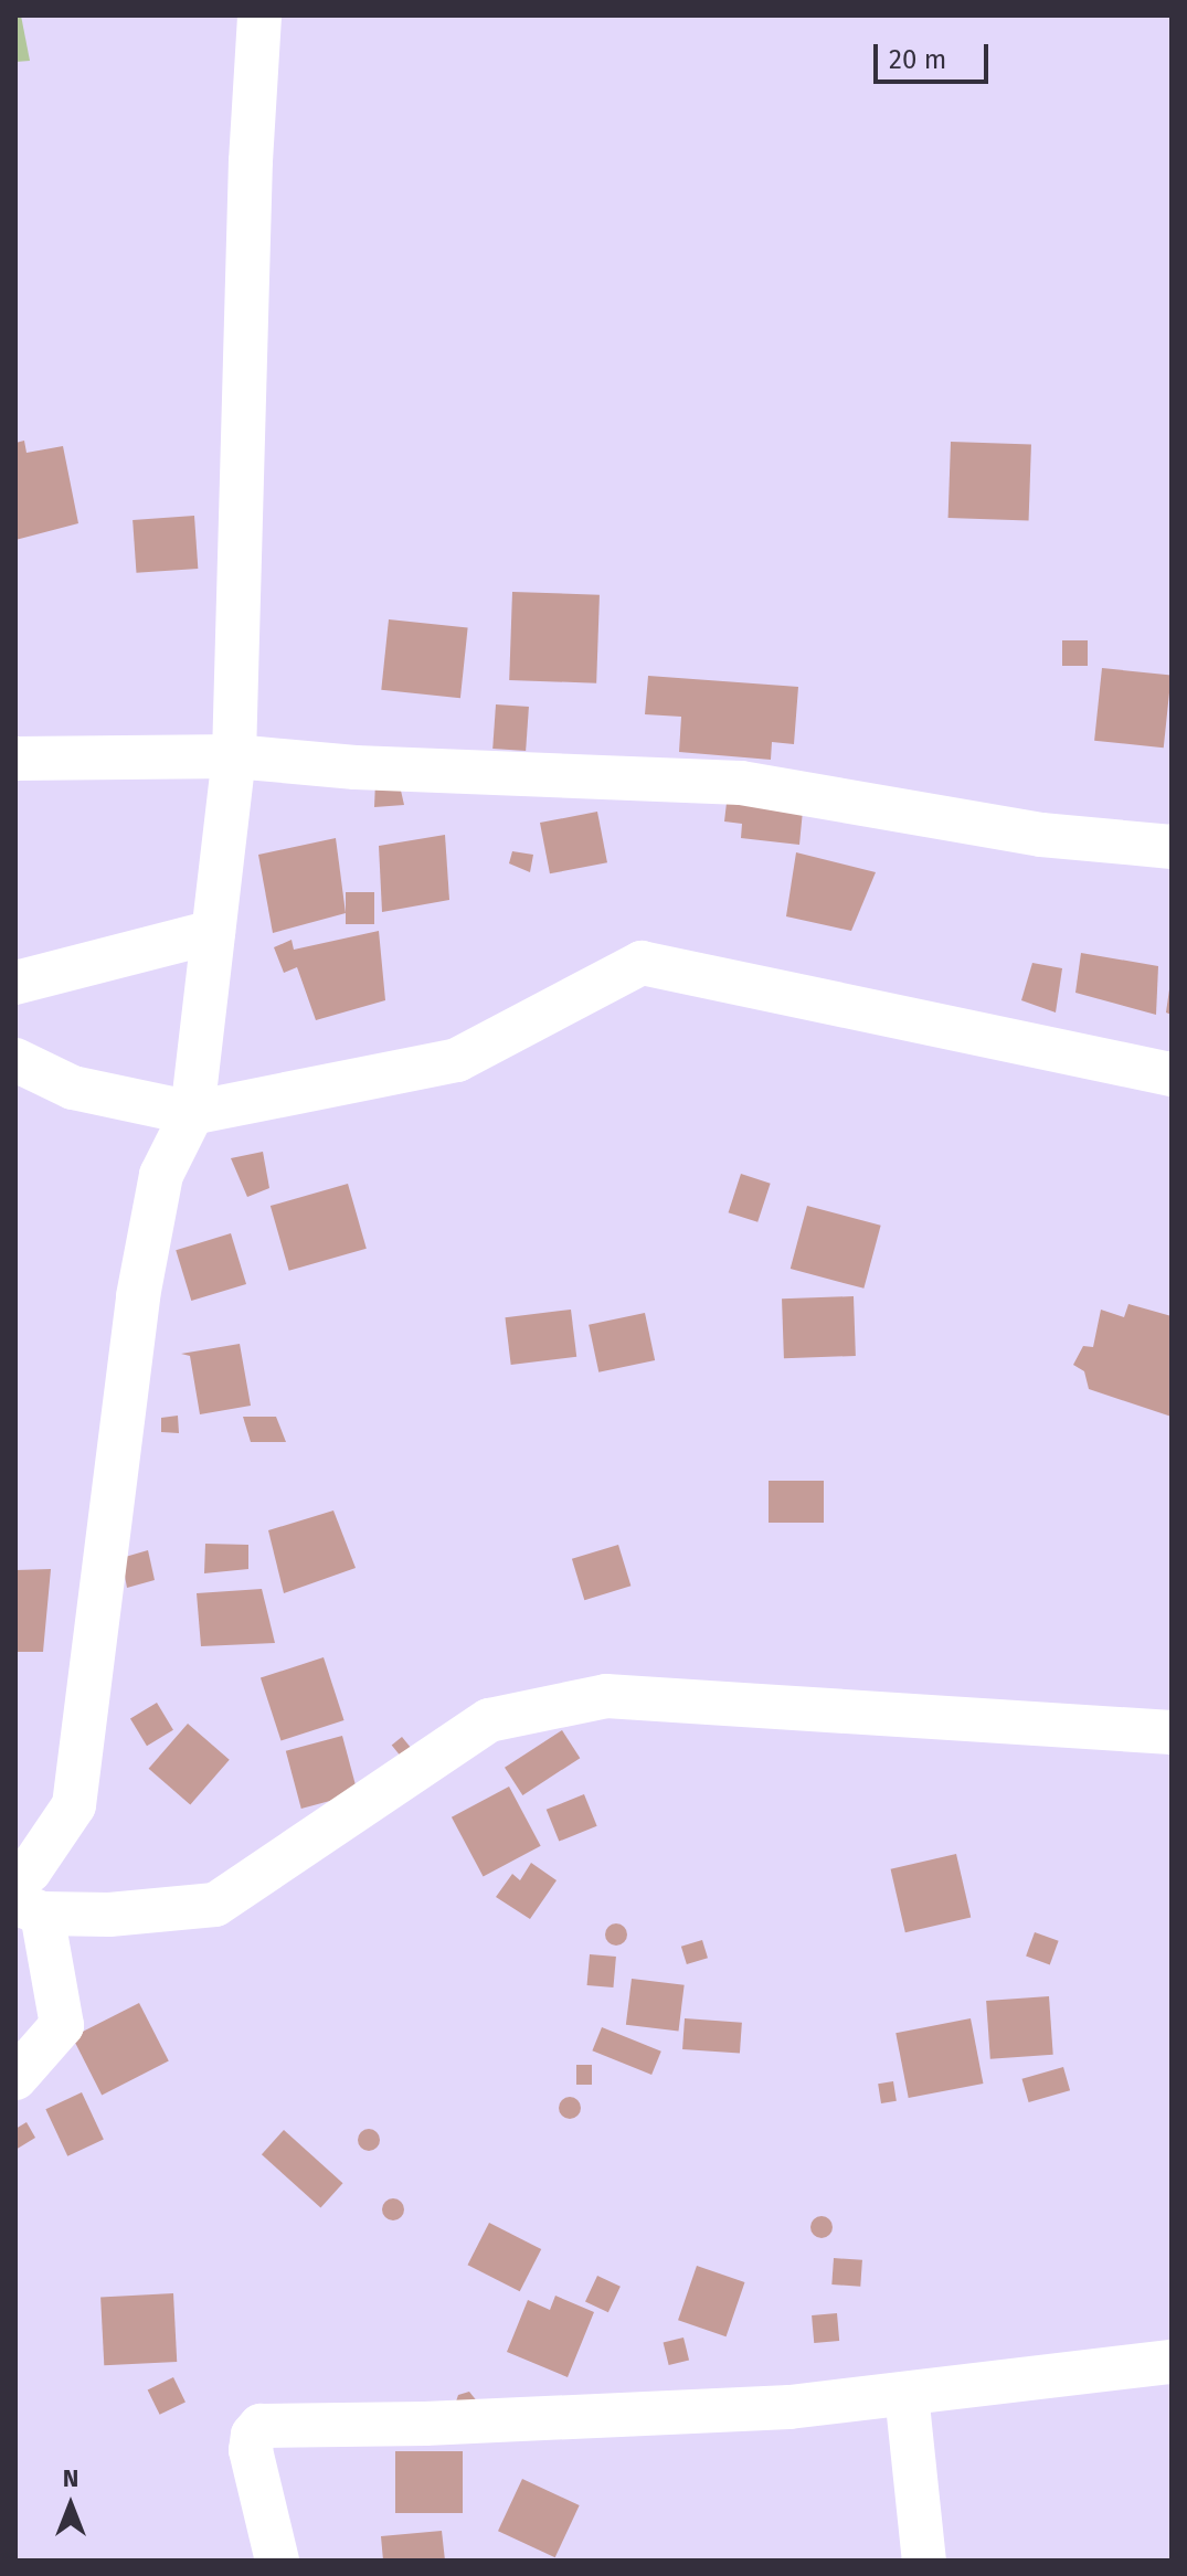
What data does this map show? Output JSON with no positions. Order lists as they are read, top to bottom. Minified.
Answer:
{"scale_bar":"20 m","north":"top"}
